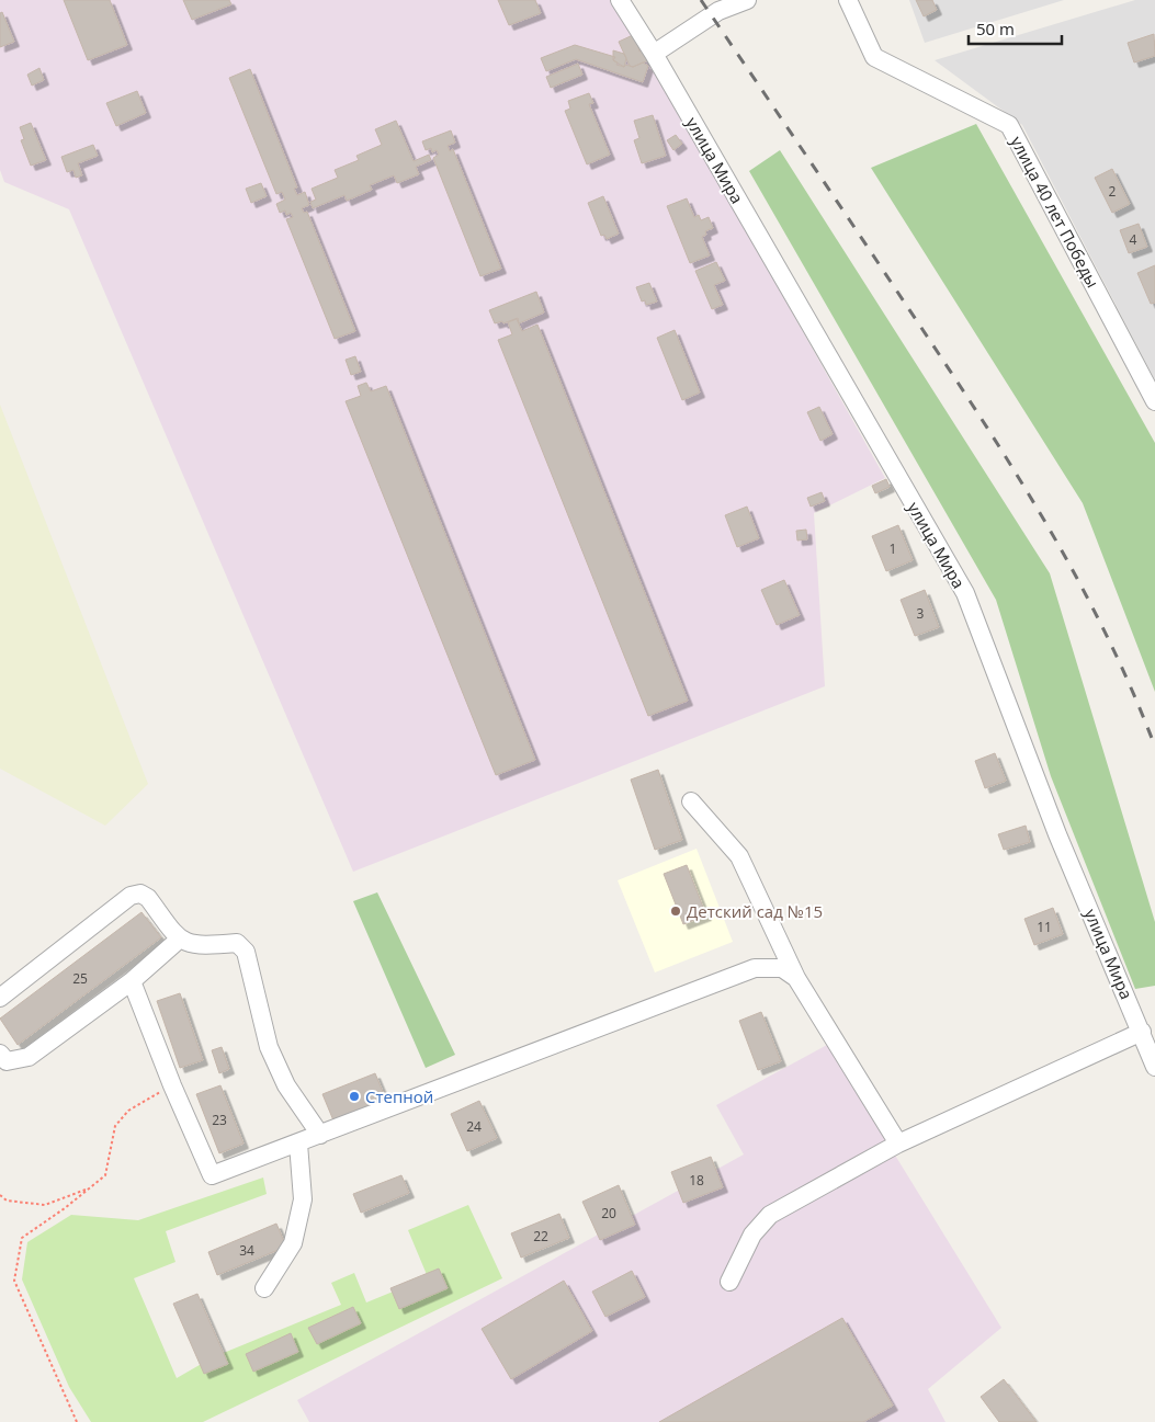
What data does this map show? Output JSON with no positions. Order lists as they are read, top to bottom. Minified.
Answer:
{"streets":{"street":["улица Мира","улица 40 лет Победы"]},"places":["Детский сад №15","Степной"],"house_numbers":["2","4","1","3","11","25","23","24","18","20","22","34"],"scale_bar":"50 m"}
